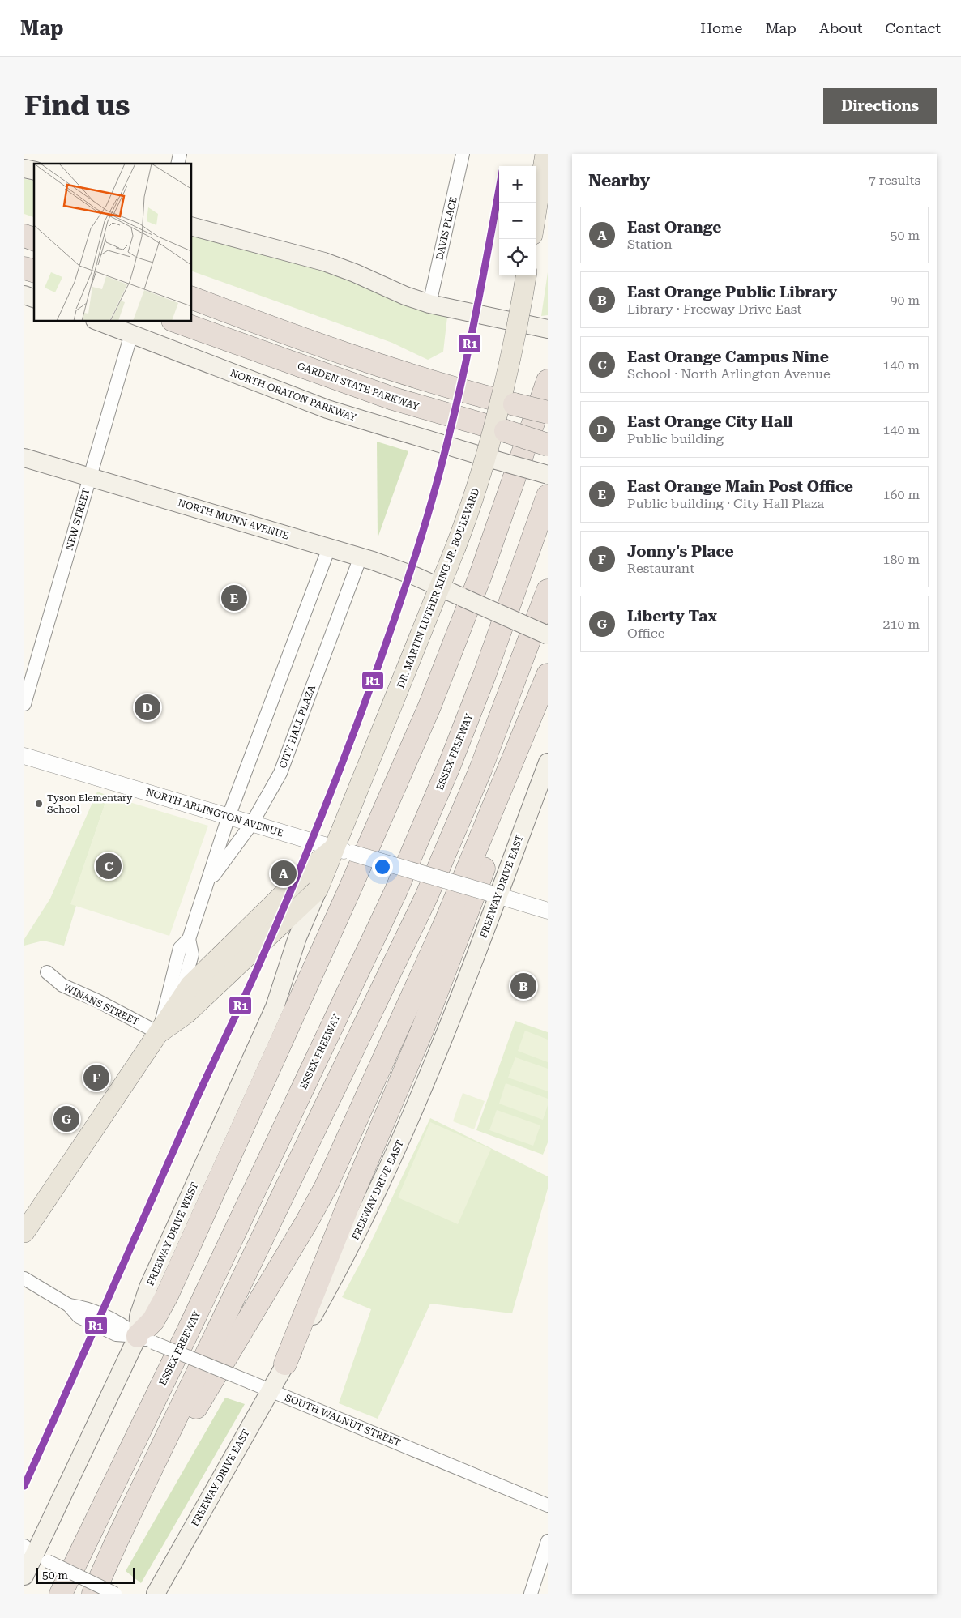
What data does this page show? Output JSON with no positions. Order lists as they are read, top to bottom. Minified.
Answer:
{"streets":{"highway":["GARDEN STATE PARKWAY","ESSEX FREEWAY"],"main road":["NORTH ORATON PARKWAY","NORTH MUNN AVENUE","DR. MARTIN LUTHER KING JR. BOULEVARD","FREEWAY DRIVE EAST","FREEWAY DRIVE WEST"],"street":["DAVIS PLACE","NEW STREET","CITY HALL PLAZA","NORTH ARLINGTON AVENUE","WINANS STREET","SOUTH WALNUT STREET"]},"crossings":[["NORTH ORATON PARKWAY","NEW STREET"],["NEW STREET","NORTH MUNN AVENUE"],["NORTH MUNN AVENUE","DR. MARTIN LUTHER KING JR. BOULEVARD"],["NORTH MUNN AVENUE","CITY HALL PLAZA"],["DR. MARTIN LUTHER KING JR. BOULEVARD","CITY HALL PLAZA"],["DR. MARTIN LUTHER KING JR. BOULEVARD","NORTH ARLINGTON AVENUE"],["DR. MARTIN LUTHER KING JR. BOULEVARD","WINANS STREET"],["DR. MARTIN LUTHER KING JR. BOULEVARD","FREEWAY DRIVE WEST"],["CITY HALL PLAZA","NORTH ARLINGTON AVENUE"],["CITY HALL PLAZA","WINANS STREET"],["NORTH ARLINGTON AVENUE","FREEWAY DRIVE EAST"],["FREEWAY DRIVE EAST","SOUTH WALNUT STREET"],["FREEWAY DRIVE WEST","SOUTH WALNUT STREET"]],"places":["Tyson Elementary School"],"lines":["transit line R1"],"scale_bar":"50 m","page":{"header":"Map","nav":["Home","Map","About","Contact"],"buttons":"Directions","title":"Find us","heading":["Nearby","7 results"],"map_buttons":["+","−"],"list":[{"mark":"A","name":"East Orange","note":"Station","value":"50 m"},{"mark":"B","name":"East Orange Public Library","note":"Library · Freeway Drive East","value":"90 m"},{"mark":"C","name":"East Orange Campus Nine","note":"School · North Arlington Avenue","value":"140 m"},{"mark":"D","name":"East Orange City Hall","note":"Public building","value":"140 m"},{"mark":"E","name":"East Orange Main Post Office","note":"Public building · City Hall Plaza","value":"160 m"},{"mark":"F","name":"Jonny's Place","note":"Restaurant","value":"180 m"},{"mark":"G","name":"Liberty Tax","note":"Office","value":"210 m"}],"pins":["E","D","C","A","B","F","G"],"scale":"50 m"}}
